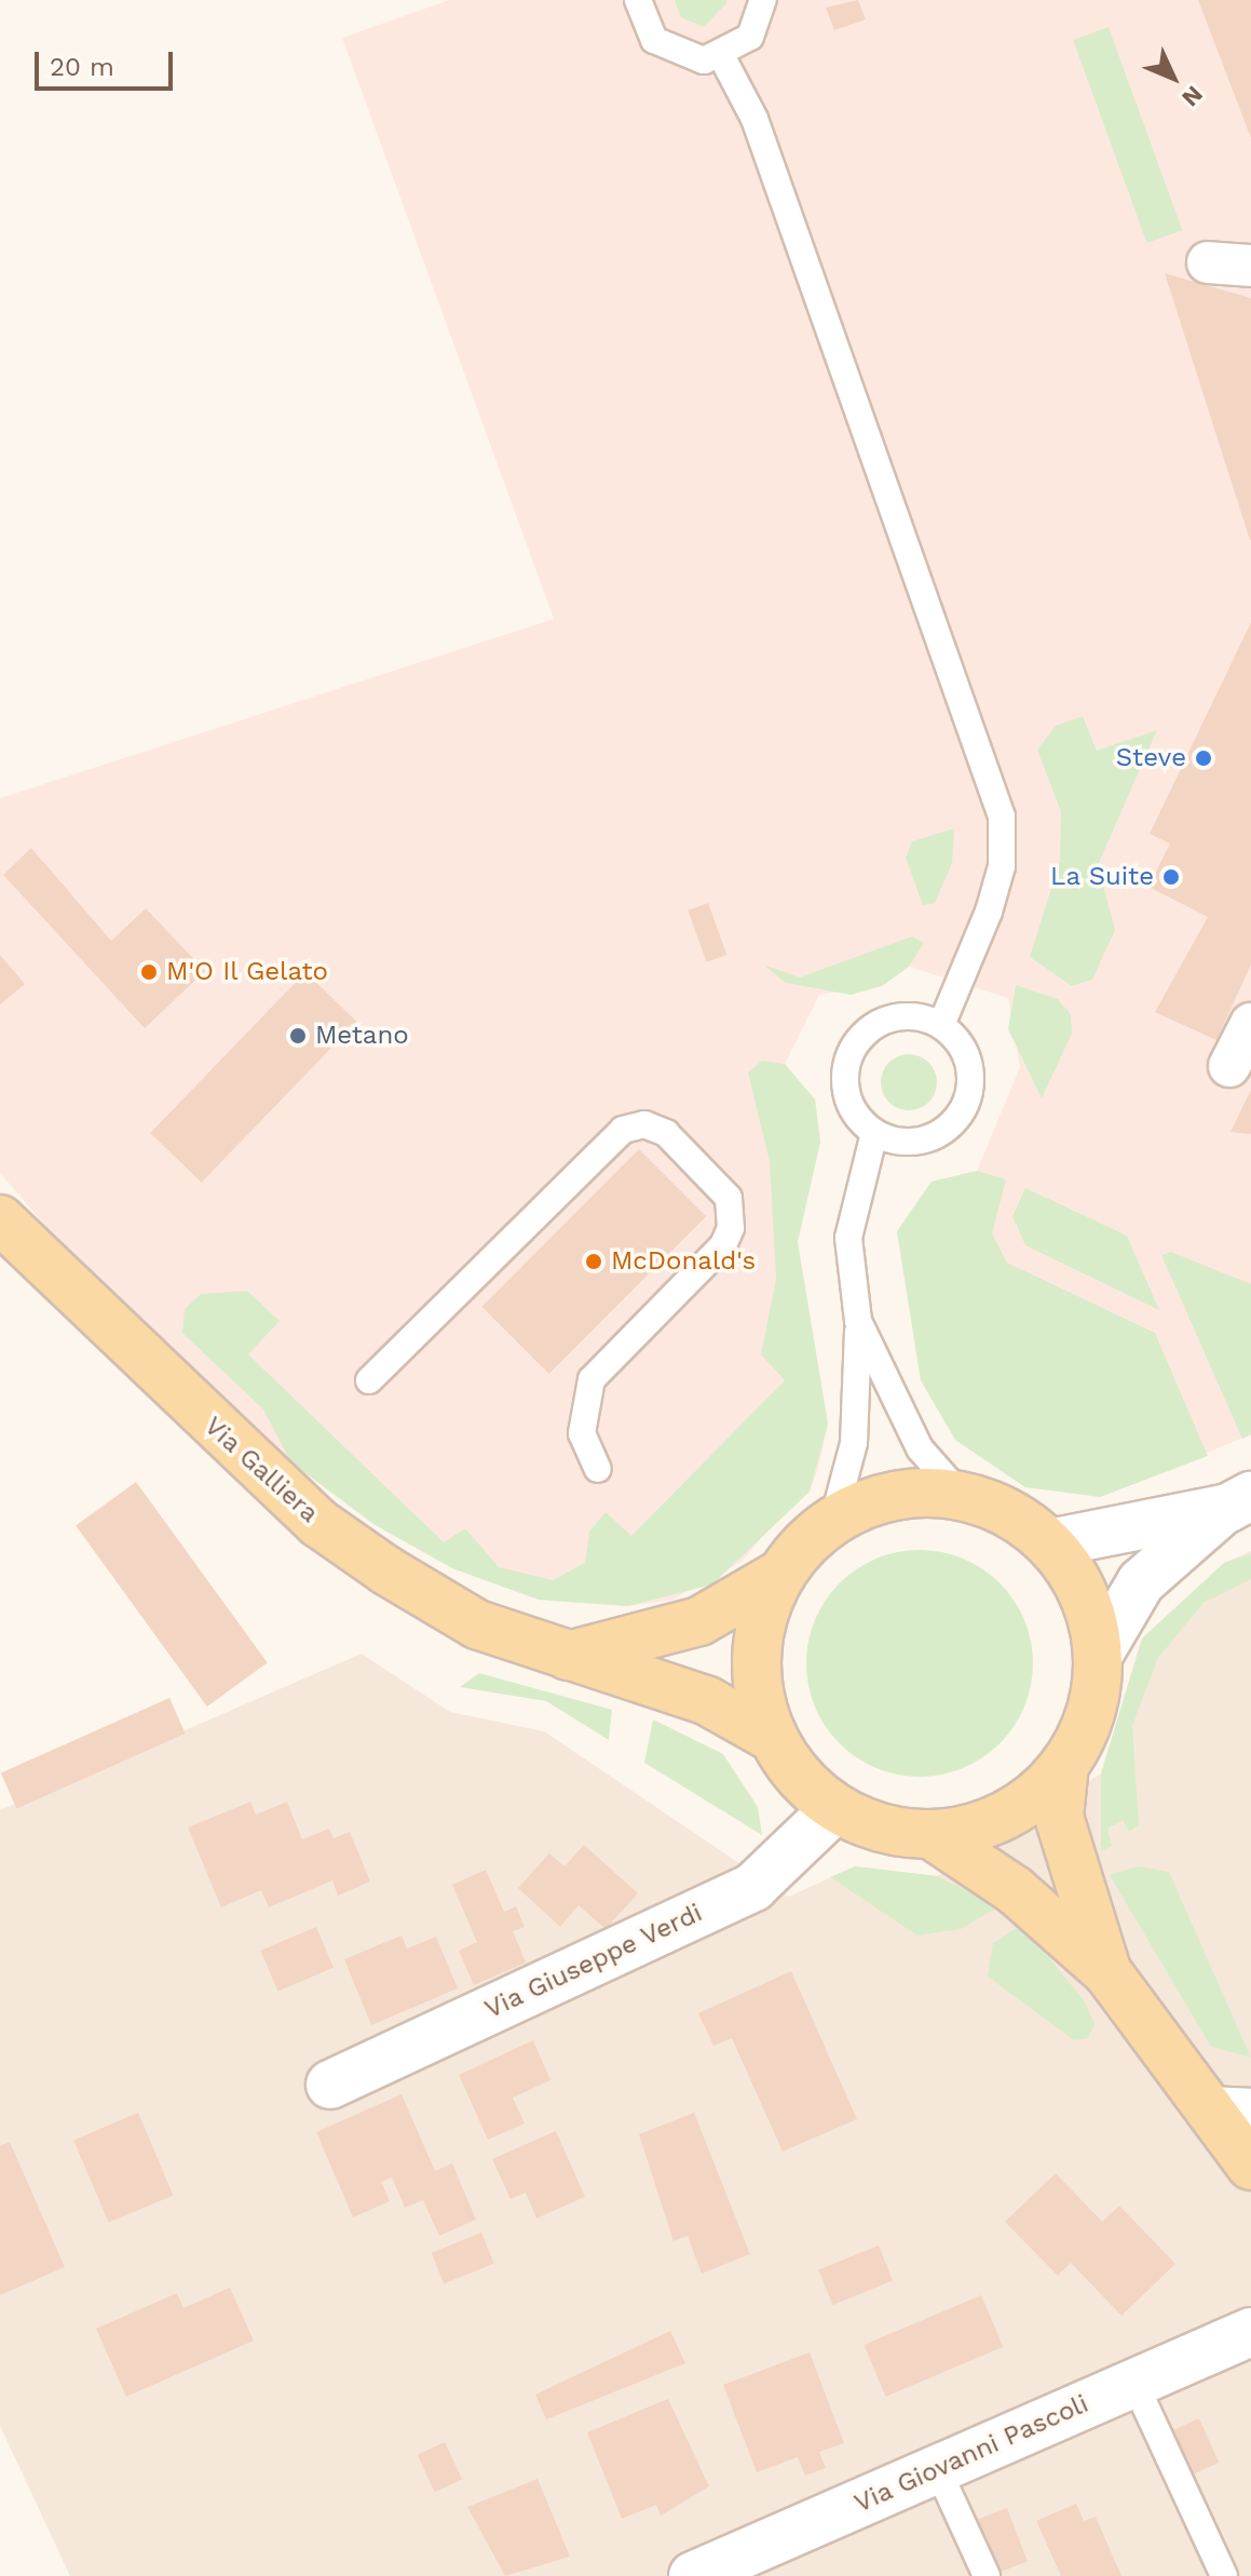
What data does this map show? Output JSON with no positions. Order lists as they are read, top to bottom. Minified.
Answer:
{"streets":{"main road":["Via Galliera"],"street":["Via Giuseppe Verdi","Via Giovanni Pascoli"]},"places":["Steve","La Suite","M'O Il Gelato","Metano","McDonald's"],"scale_bar":"20 m","north":"bottom right"}
